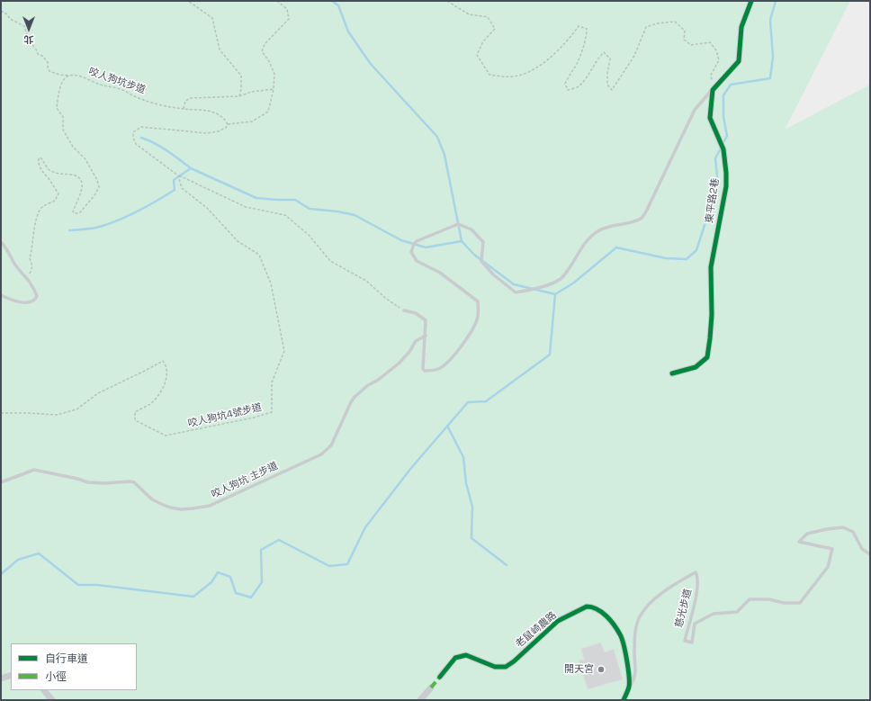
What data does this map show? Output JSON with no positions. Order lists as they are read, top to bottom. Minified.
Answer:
{"streets":{"street":["東平路2巷","老鼠崎農路"],"lane":["咬人狗坑 主步道","慈光步道"],"path":["咬人狗坑步道","咬人狗坑4號步道"]},"crossings":[["咬人狗坑步道","咬人狗坑4號步道"],["慈光步道","老鼠崎農路"]],"places":["開天宮"],"legend":["自行車道","小徑"],"north":"bottom"}
